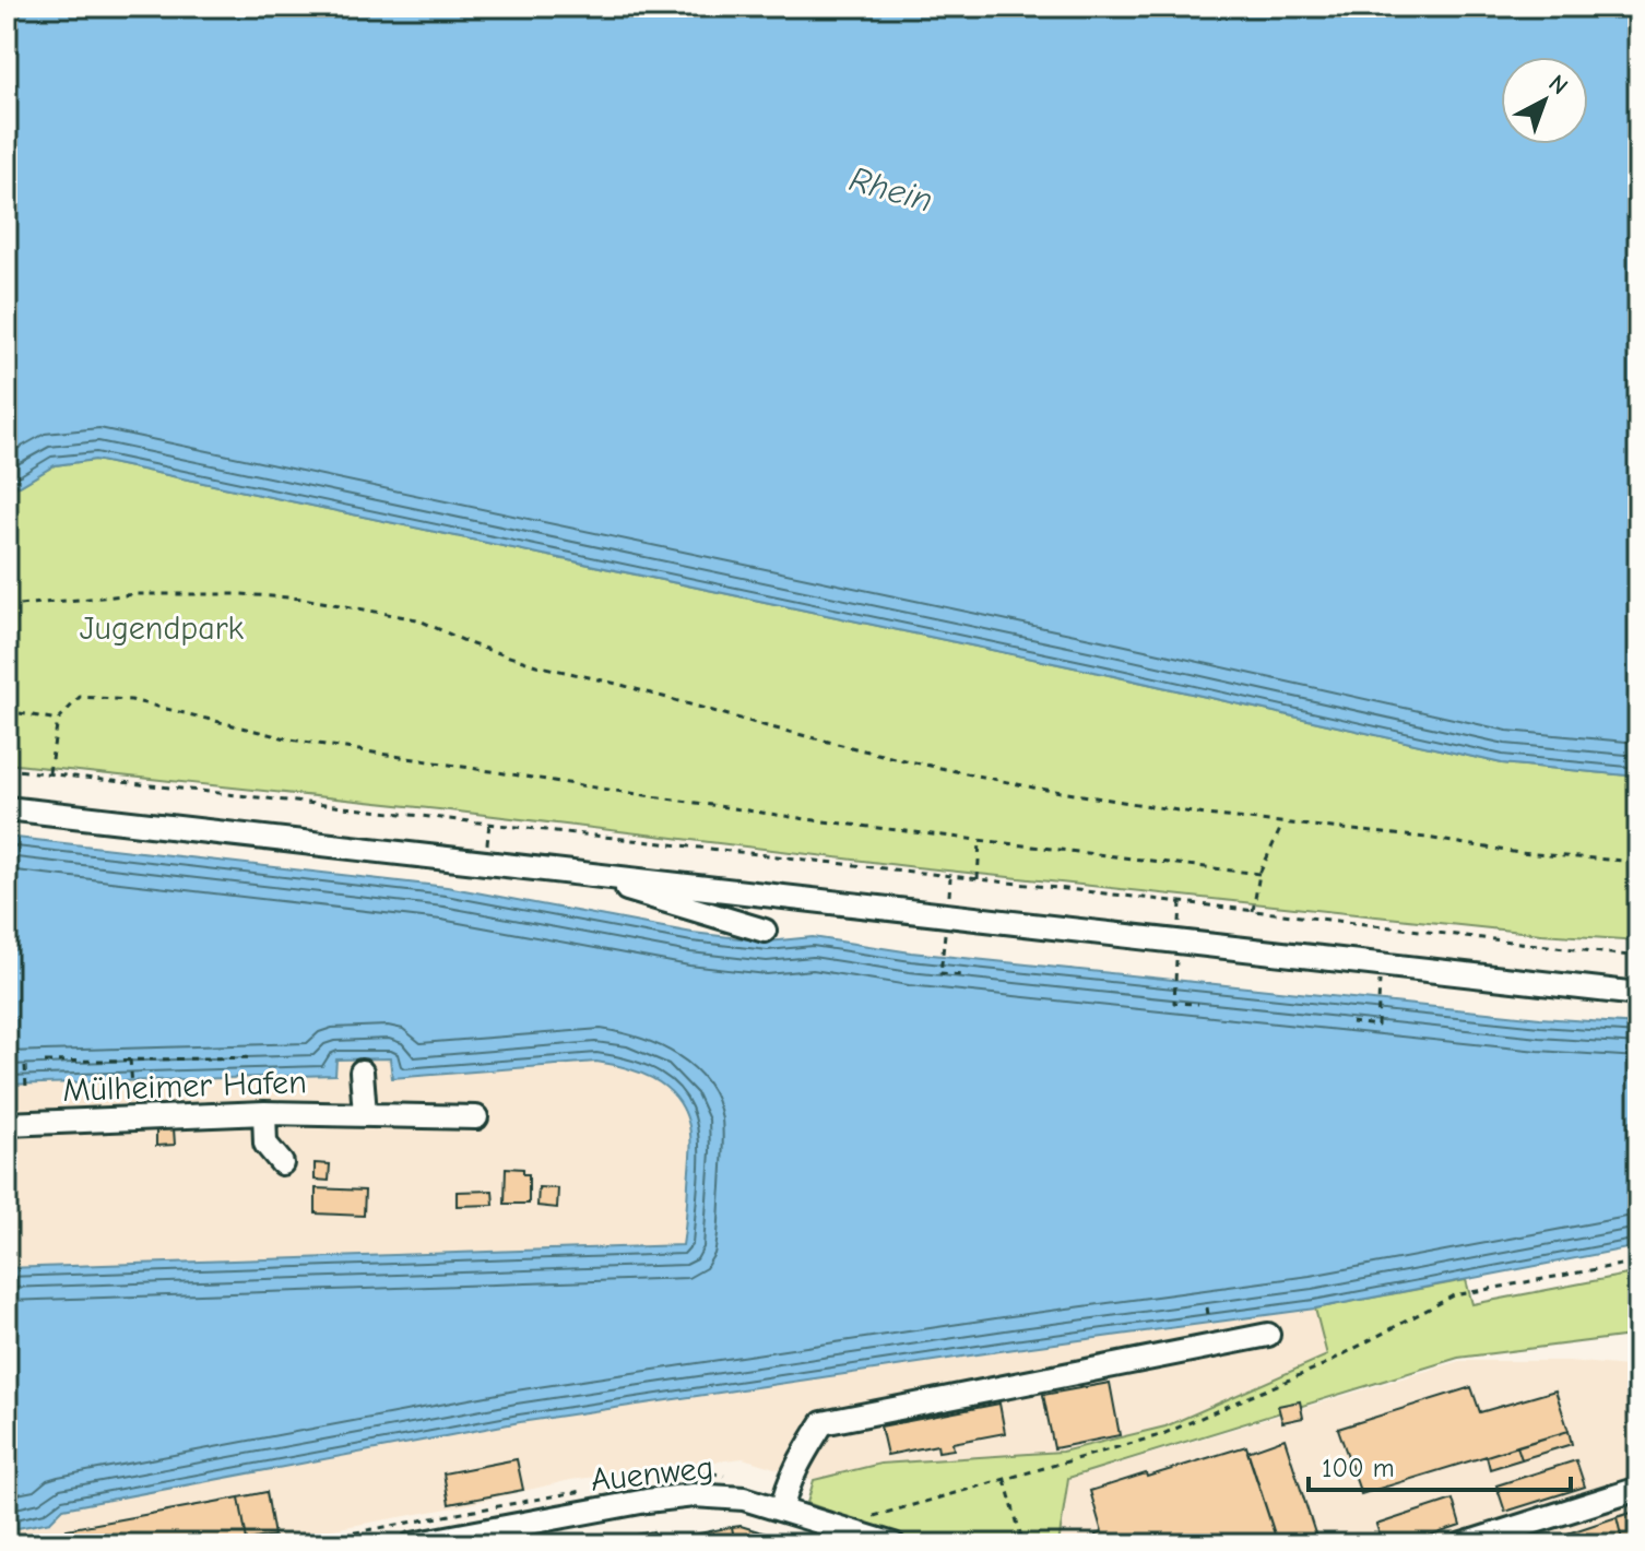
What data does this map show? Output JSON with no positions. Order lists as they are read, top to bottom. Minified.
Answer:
{"streets":{"street":["Mülheimer Hafen","Auenweg"]},"water":["Rhein"],"parks":["Jugendpark"],"scale_bar":"100 m","north":"top right"}
